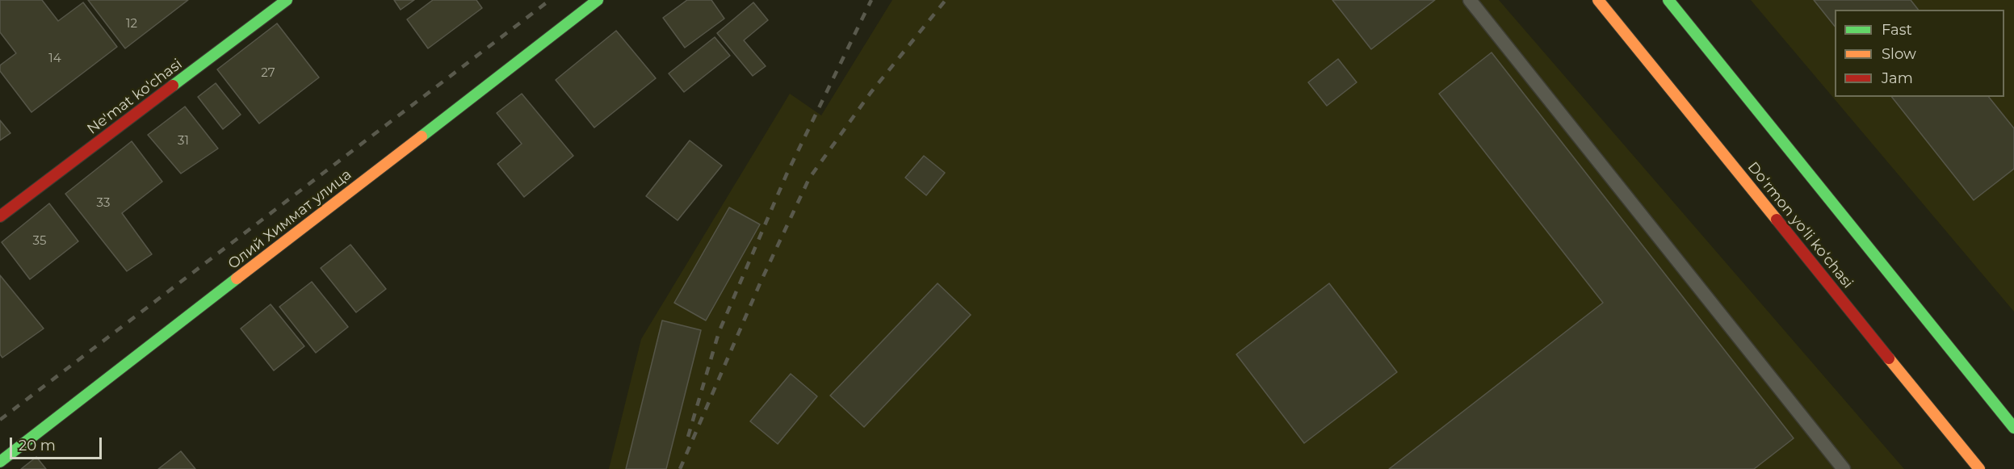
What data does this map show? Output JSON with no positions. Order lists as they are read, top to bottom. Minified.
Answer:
{"streets":{"main road":["Ne'mat ko'chasi","Олий Химмат улица","Do‘rmon yo‘li ko‘chasi"]},"house_numbers":["12","14","27","31","33","35"],"legend":["Fast","Slow","Jam"],"scale_bar":"20 m"}
